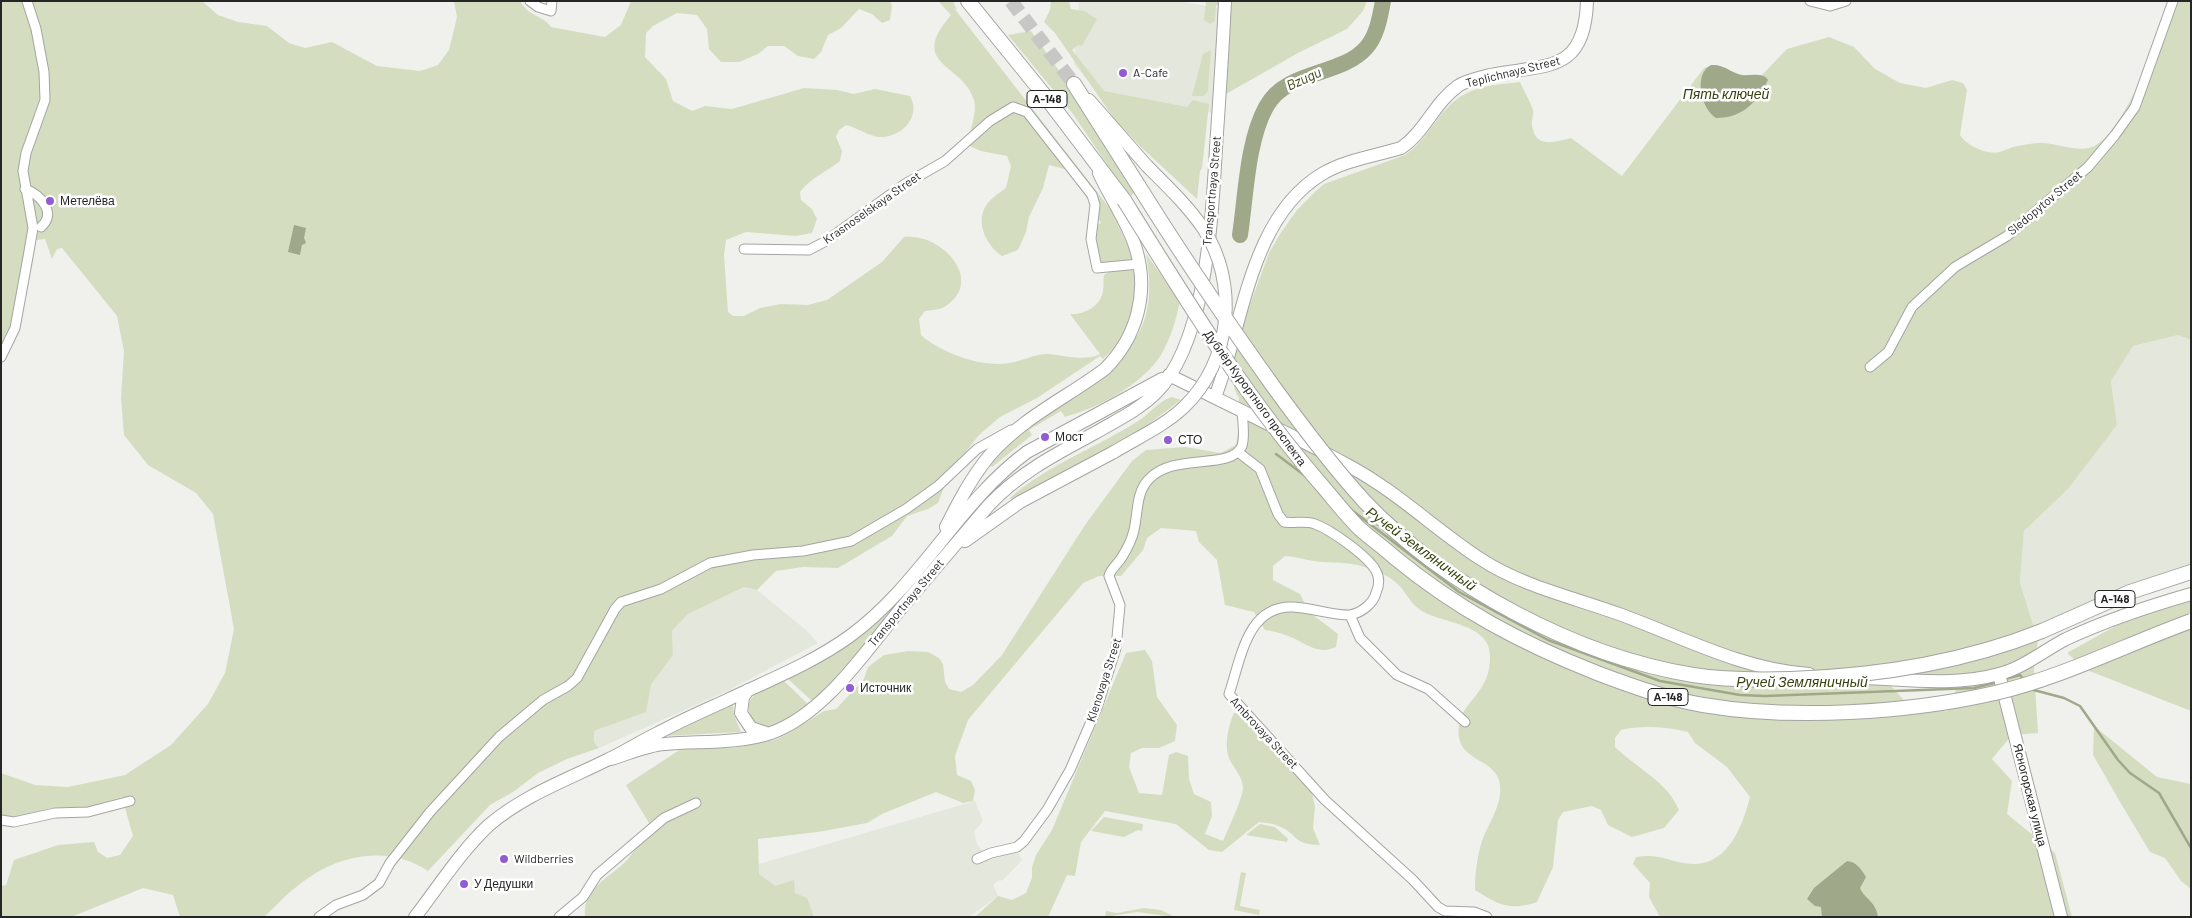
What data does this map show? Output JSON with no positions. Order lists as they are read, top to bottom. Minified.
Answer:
{"streets":{"main road":["Teplichnaya Street","А-148","Transportnaya Street","Дублёр Курортного проспекта","Ясногорская улица"],"street":["Sledopytov Street","Krasnoselskaya Street","Klenovaya Street","Ambrovaya Street"]},"crossings":[["А-148","Transportnaya Street"],["А-148","Krasnoselskaya Street"],["А-148","Дублёр Курортного проспекта"]],"water":["Bzugu","Пять ключей","Ручей Земляничный"],"places":["A-Cafe","Метелёва","Мост","СТО","Источник","Wildberries","У Дедушки"]}
